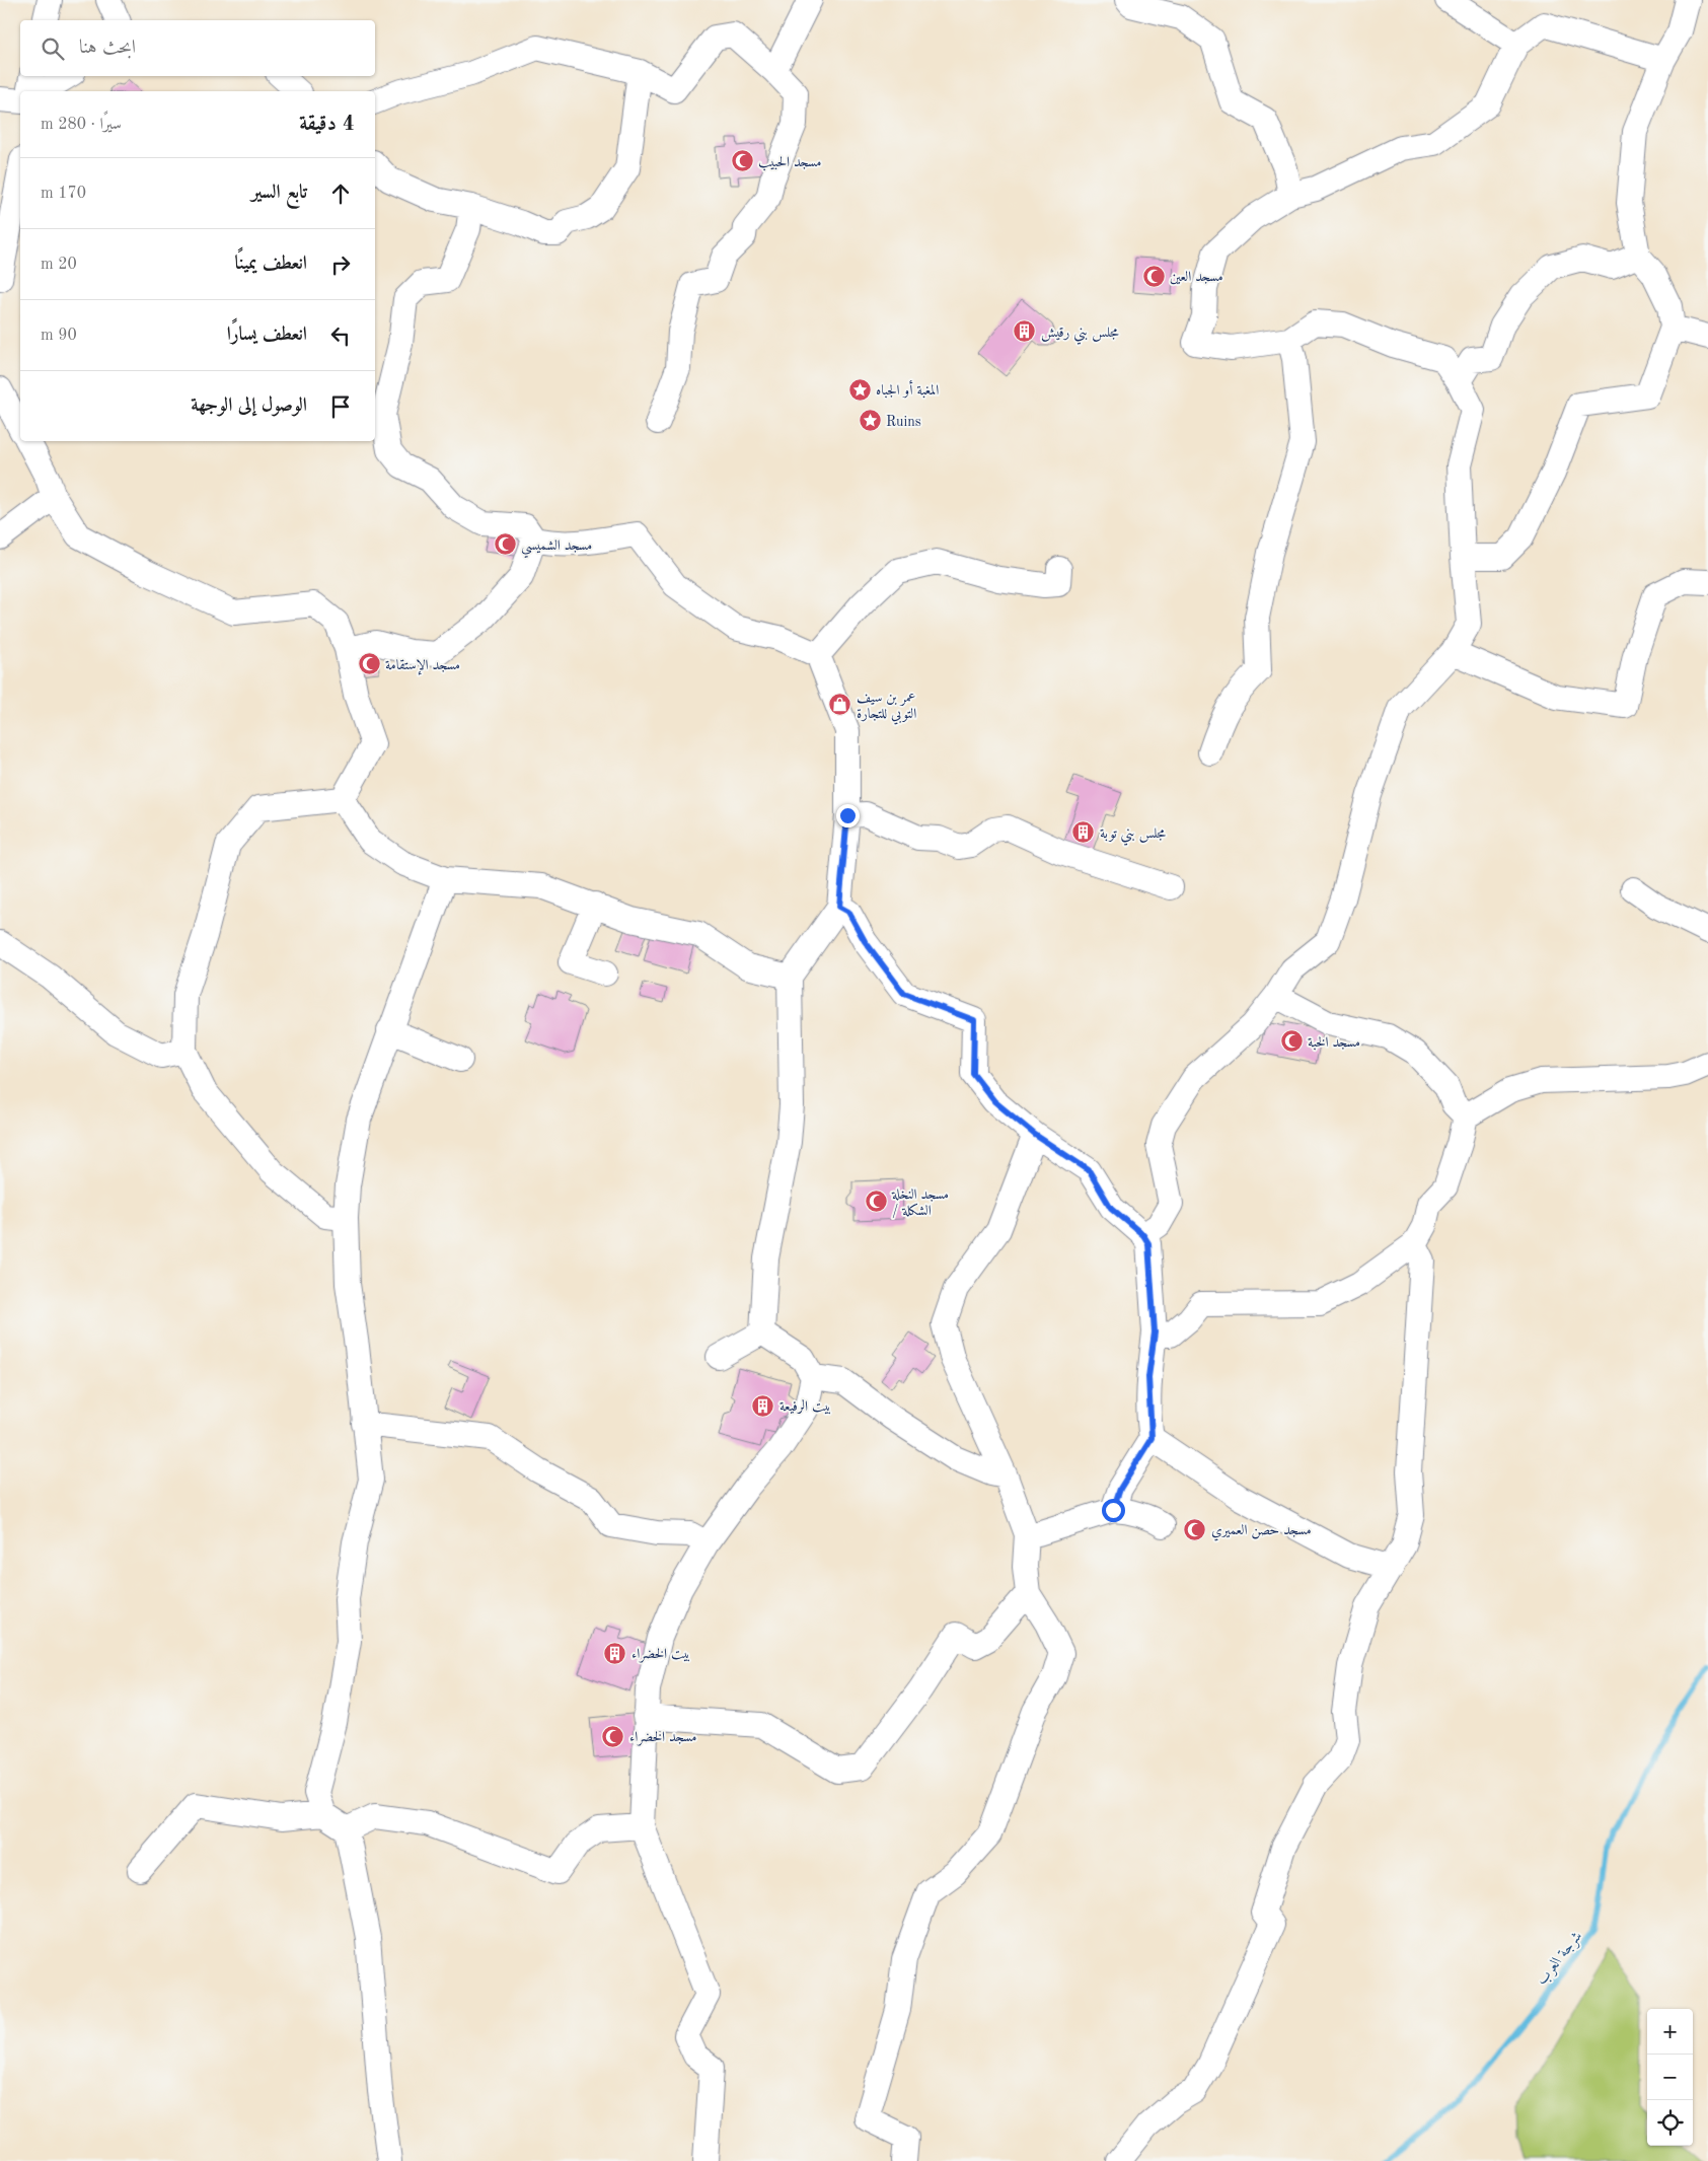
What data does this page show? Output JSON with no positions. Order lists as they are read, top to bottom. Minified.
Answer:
{"water":["شرجة العرب"],"places":{"mosque":["مسجد الحبيب","مسجد العين","مسجد الشميسي","مسجد الإستقامة","مسجد الخبة","مسجد النخلة / الشكلة","مسجد حصن العميري","مسجد الخضراء"],"building":["مجلس بني رقيش","مجلس بني توبة","بيت الرفيعة","بيت الخضراء"],"place":["المغبة أو الجباه","Ruins"],"shop":["عمر بن سيف التوبي للتجارة"]},"page":{"search":"ابحث هنا","heading":["4 دقيقة","سيرًا · 280 m"],"list":[["تابع السير","170 m"],["انعطف يمينًا","20 m"],["انعطف يسارًا","90 m"],"الوصول إلى الوجهة"],"map_buttons":["+","−"]}}
